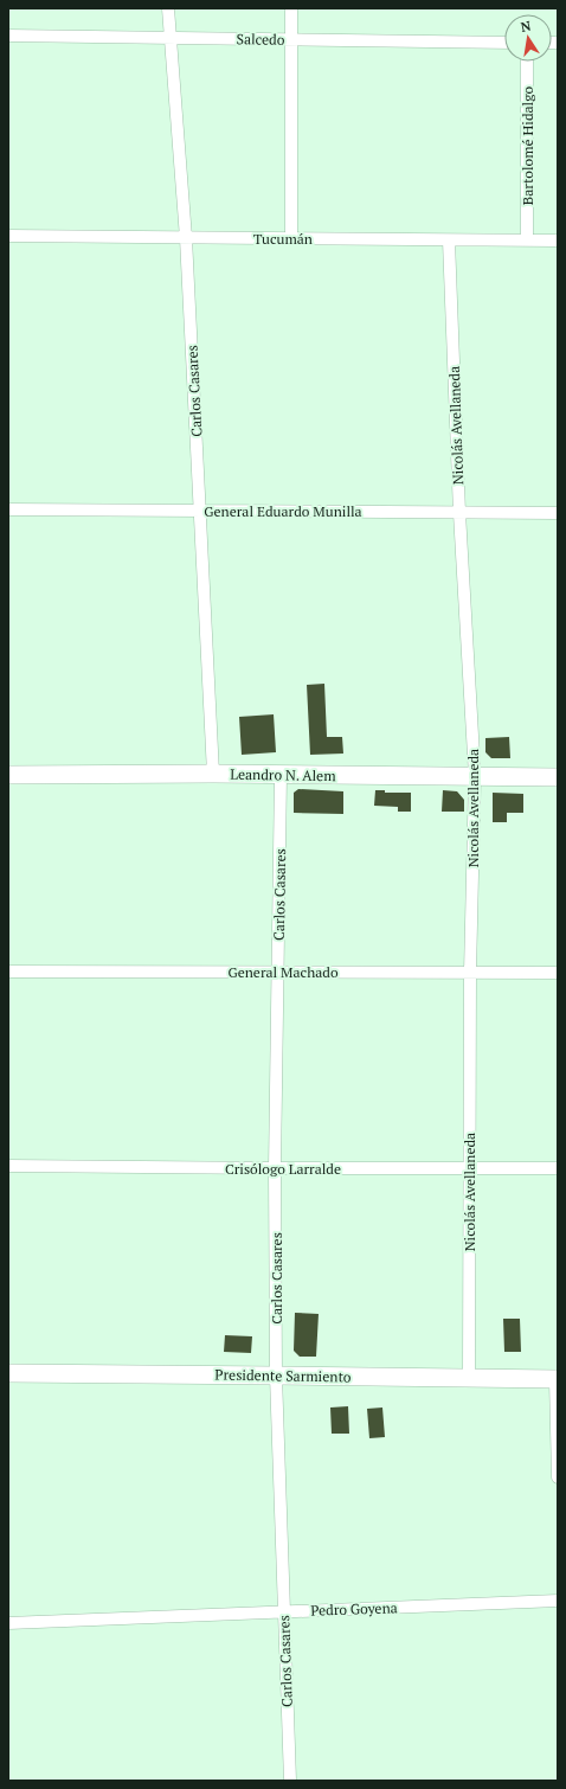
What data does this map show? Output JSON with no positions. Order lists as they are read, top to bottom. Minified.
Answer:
{"streets":{"street":["Salcedo","Bartolomé Hidalgo","Tucumán","Carlos Casares","Nicolás Avellaneda","General Eduardo Munilla","Leandro N. Alem","General Machado","Crisólogo Larralde","Presidente Sarmiento","Pedro Goyena"]},"crossings":[["Salcedo","Carlos Casares"],["Bartolomé Hidalgo","Tucumán"],["Tucumán","Carlos Casares"],["Tucumán","Nicolás Avellaneda"],["Carlos Casares","General Eduardo Munilla"],["Carlos Casares","Leandro N. Alem"],["Carlos Casares","General Machado"],["Carlos Casares","Crisólogo Larralde"],["Carlos Casares","Presidente Sarmiento"],["Carlos Casares","Pedro Goyena"],["Nicolás Avellaneda","General Eduardo Munilla"],["Nicolás Avellaneda","Leandro N. Alem"],["Nicolás Avellaneda","General Machado"],["Nicolás Avellaneda","Crisólogo Larralde"],["Nicolás Avellaneda","Presidente Sarmiento"]],"north":"top"}
